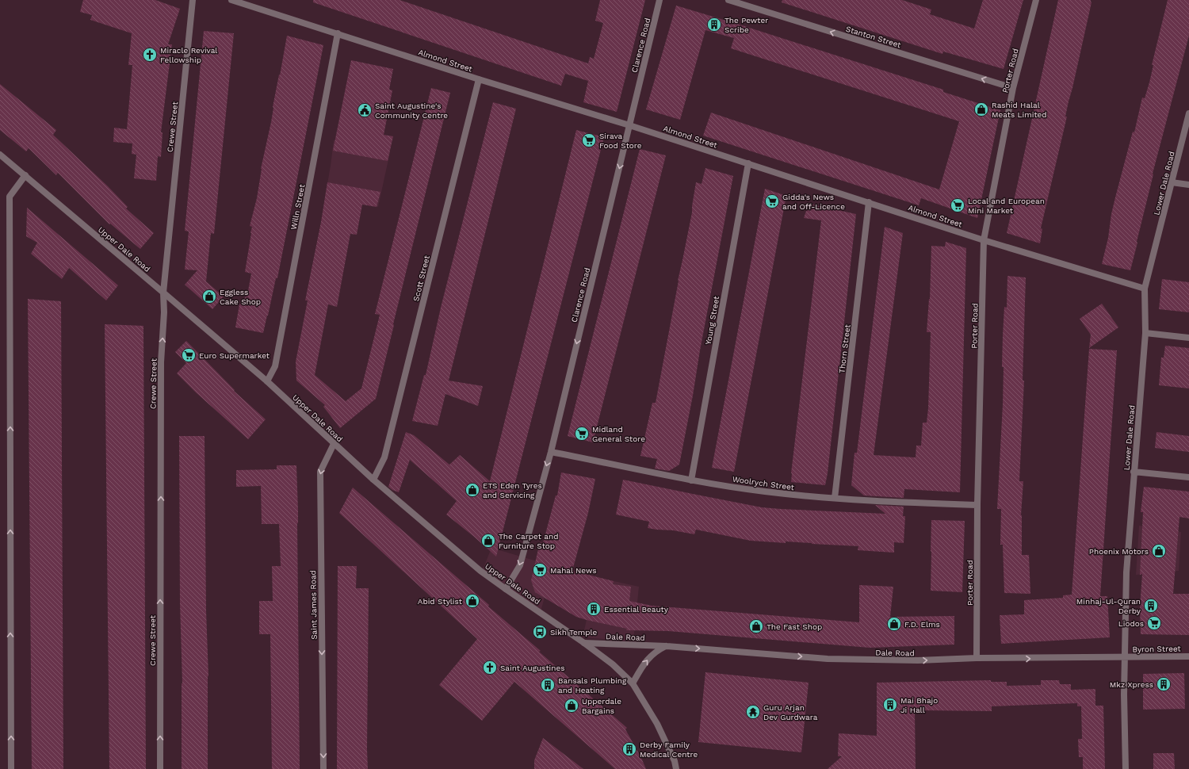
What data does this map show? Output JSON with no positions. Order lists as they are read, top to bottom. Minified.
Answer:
{"streets":{"street":["Stanton Street","Clarence Road","Almond Street","Porter Road","Crewe Street","Lower Dale Road","Willn Street","Upper Dale Road","Scott Street","Young Street","Thorn Street","Woolrych Street","Saint James Road","Dale Road","Byron Street"]},"crossings":[["Stanton Street","Porter Road"],["Clarence Road","Almond Street"],["Clarence Road","Upper Dale Road"],["Clarence Road","Woolrych Street"],["Almond Street","Porter Road"],["Almond Street","Lower Dale Road"],["Almond Street","Willn Street"],["Almond Street","Scott Street"],["Almond Street","Young Street"],["Almond Street","Thorn Street"],["Porter Road","Woolrych Street"],["Porter Road","Dale Road"],["Crewe Street","Upper Dale Road"],["Lower Dale Road","Dale Road"],["Lower Dale Road","Byron Street"],["Willn Street","Upper Dale Road"],["Upper Dale Road","Scott Street"],["Upper Dale Road","Saint James Road"],["Upper Dale Road","Dale Road"],["Young Street","Woolrych Street"],["Thorn Street","Woolrych Street"],["Dale Road","Byron Street"]],"one_way":["Stanton Street","Clarence Road","Crewe Street","Saint James Road","Dale Road"],"places":{"building":["The Pewter Scribe","Minhaj-Ul-Quran Derby","Essential Beauty","Mkz Xpress","Bansals Plumbing and Heating","Mai Bhajo Ji Hall","Derby Family Medical Centre"],"church":["Miracle Revival Fellowship","Saint Augustines"],"shop":["Rashid Halal Meats Limited","Eggless Cake Shop","ETS Eden Tyres and Servicing","The Carpet and Furniture Stop","Phoenix Motors","Abid Stylist","F.D. Elms","The Fast Shop","Upperdale Bargains"],"public building":["Saint Augustine's Community Centre"],"supermarket":["Sirava Food Store","Gidda's News and Off-Licence","Local and European Mini Market","Euro Supermarket","Midland General Store","Mahal News","Liodos"],"bus stop":["Sikh Temple"],"temple":["Guru Arjan Dev Gurdwara"]}}
